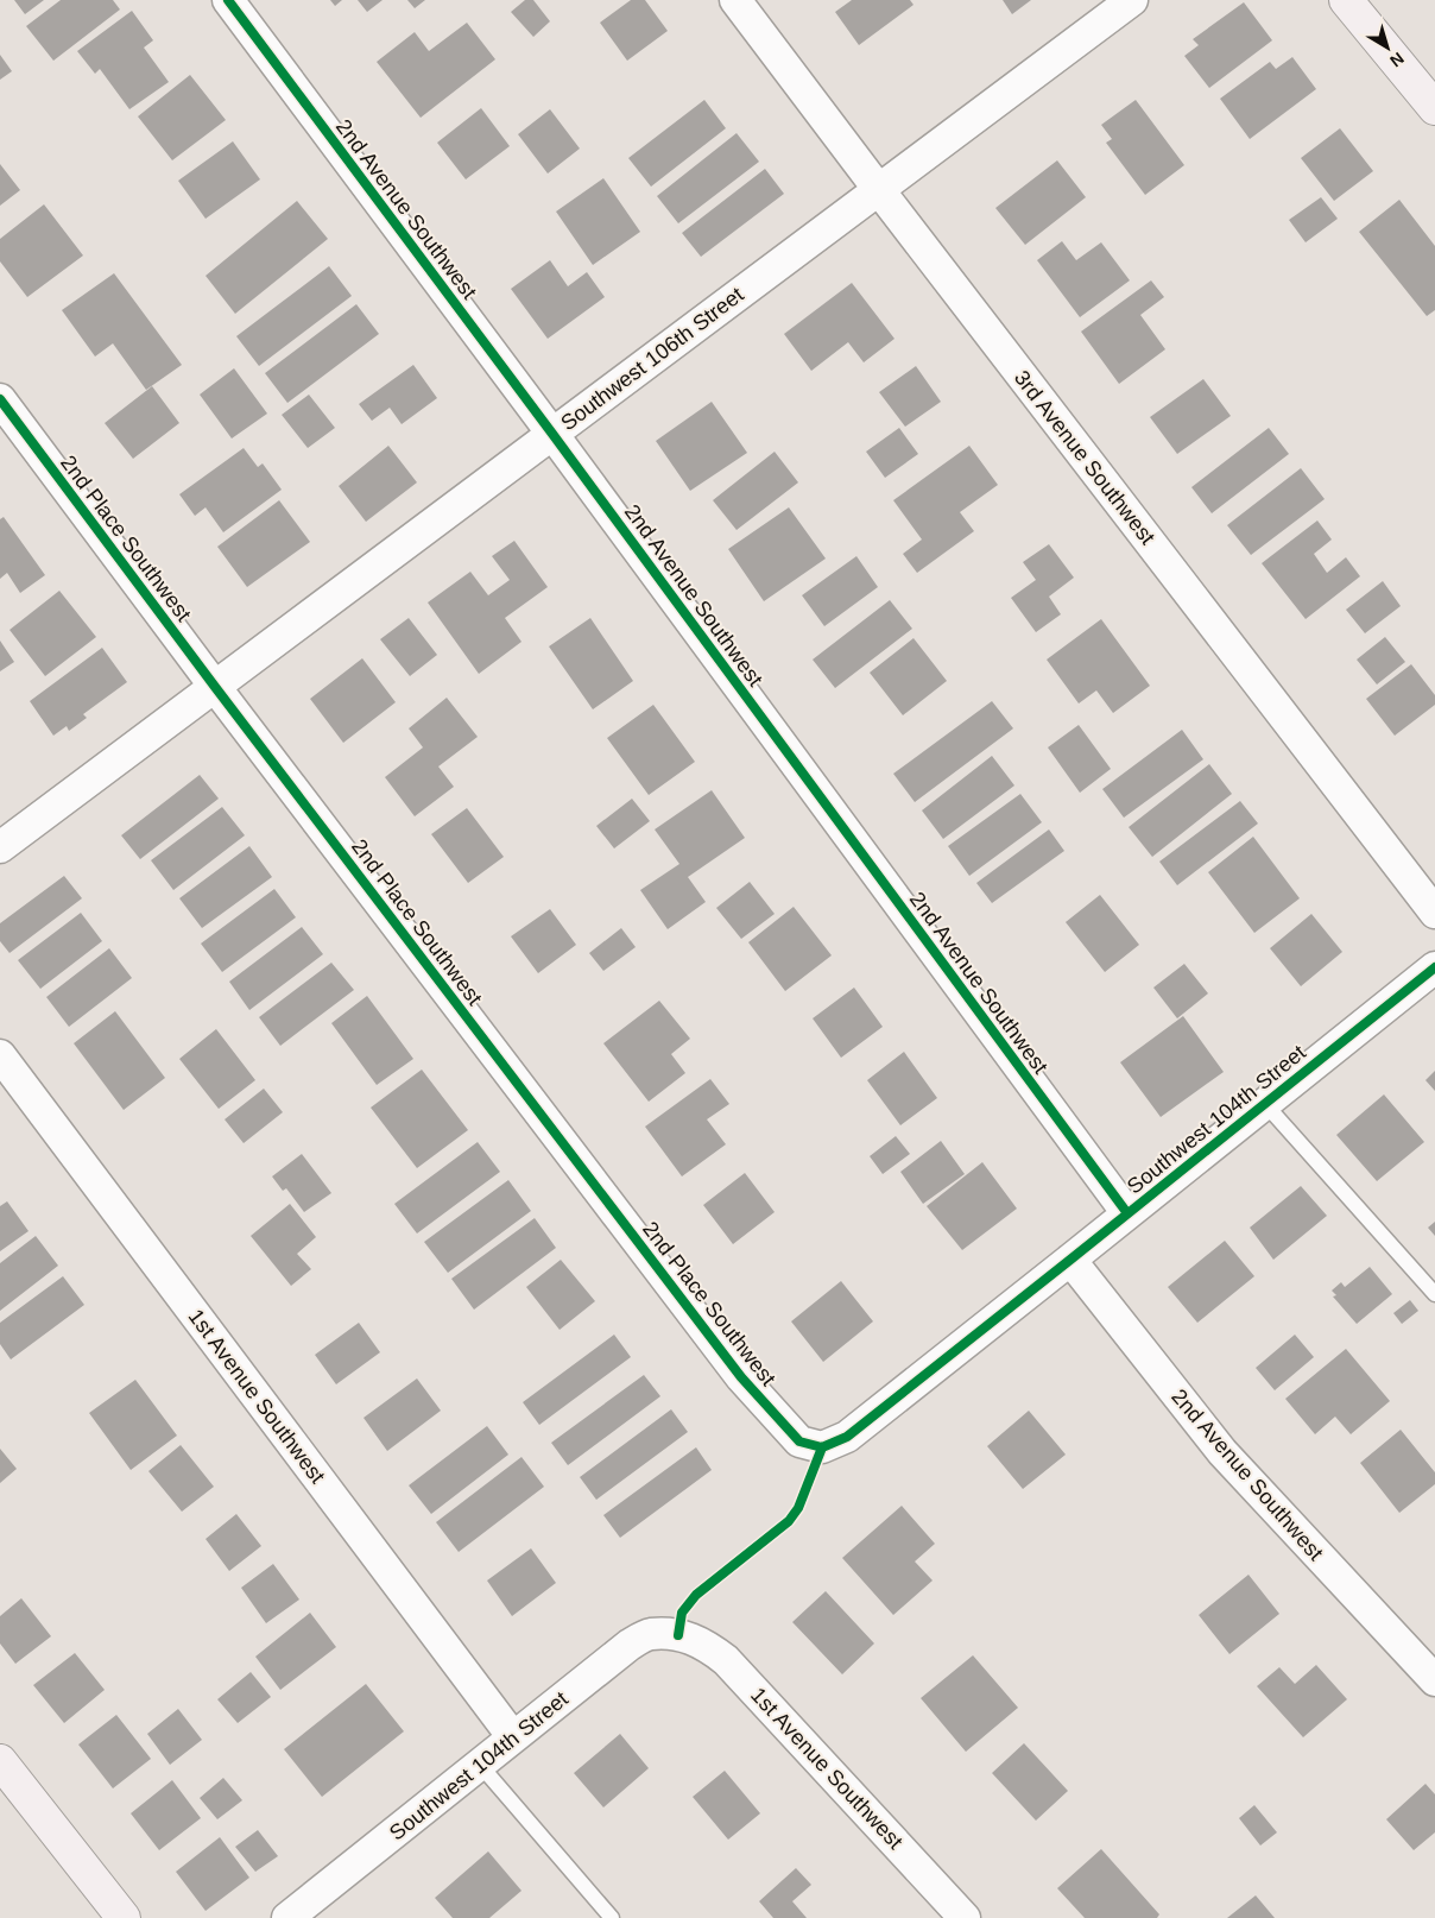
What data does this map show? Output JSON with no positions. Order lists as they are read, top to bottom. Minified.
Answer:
{"streets":{"street":["2nd Avenue Southwest","Southwest 106th Street","3rd Avenue Southwest","2nd Place Southwest","Southwest 104th Street","1st Avenue Southwest"]},"crossings":[["2nd Avenue Southwest","Southwest 106th Street"],["2nd Avenue Southwest","Southwest 104th Street"],["Southwest 106th Street","3rd Avenue Southwest"],["Southwest 106th Street","2nd Place Southwest"],["2nd Place Southwest","Southwest 104th Street"],["Southwest 104th Street","1st Avenue Southwest"]],"north":"bottom right"}
